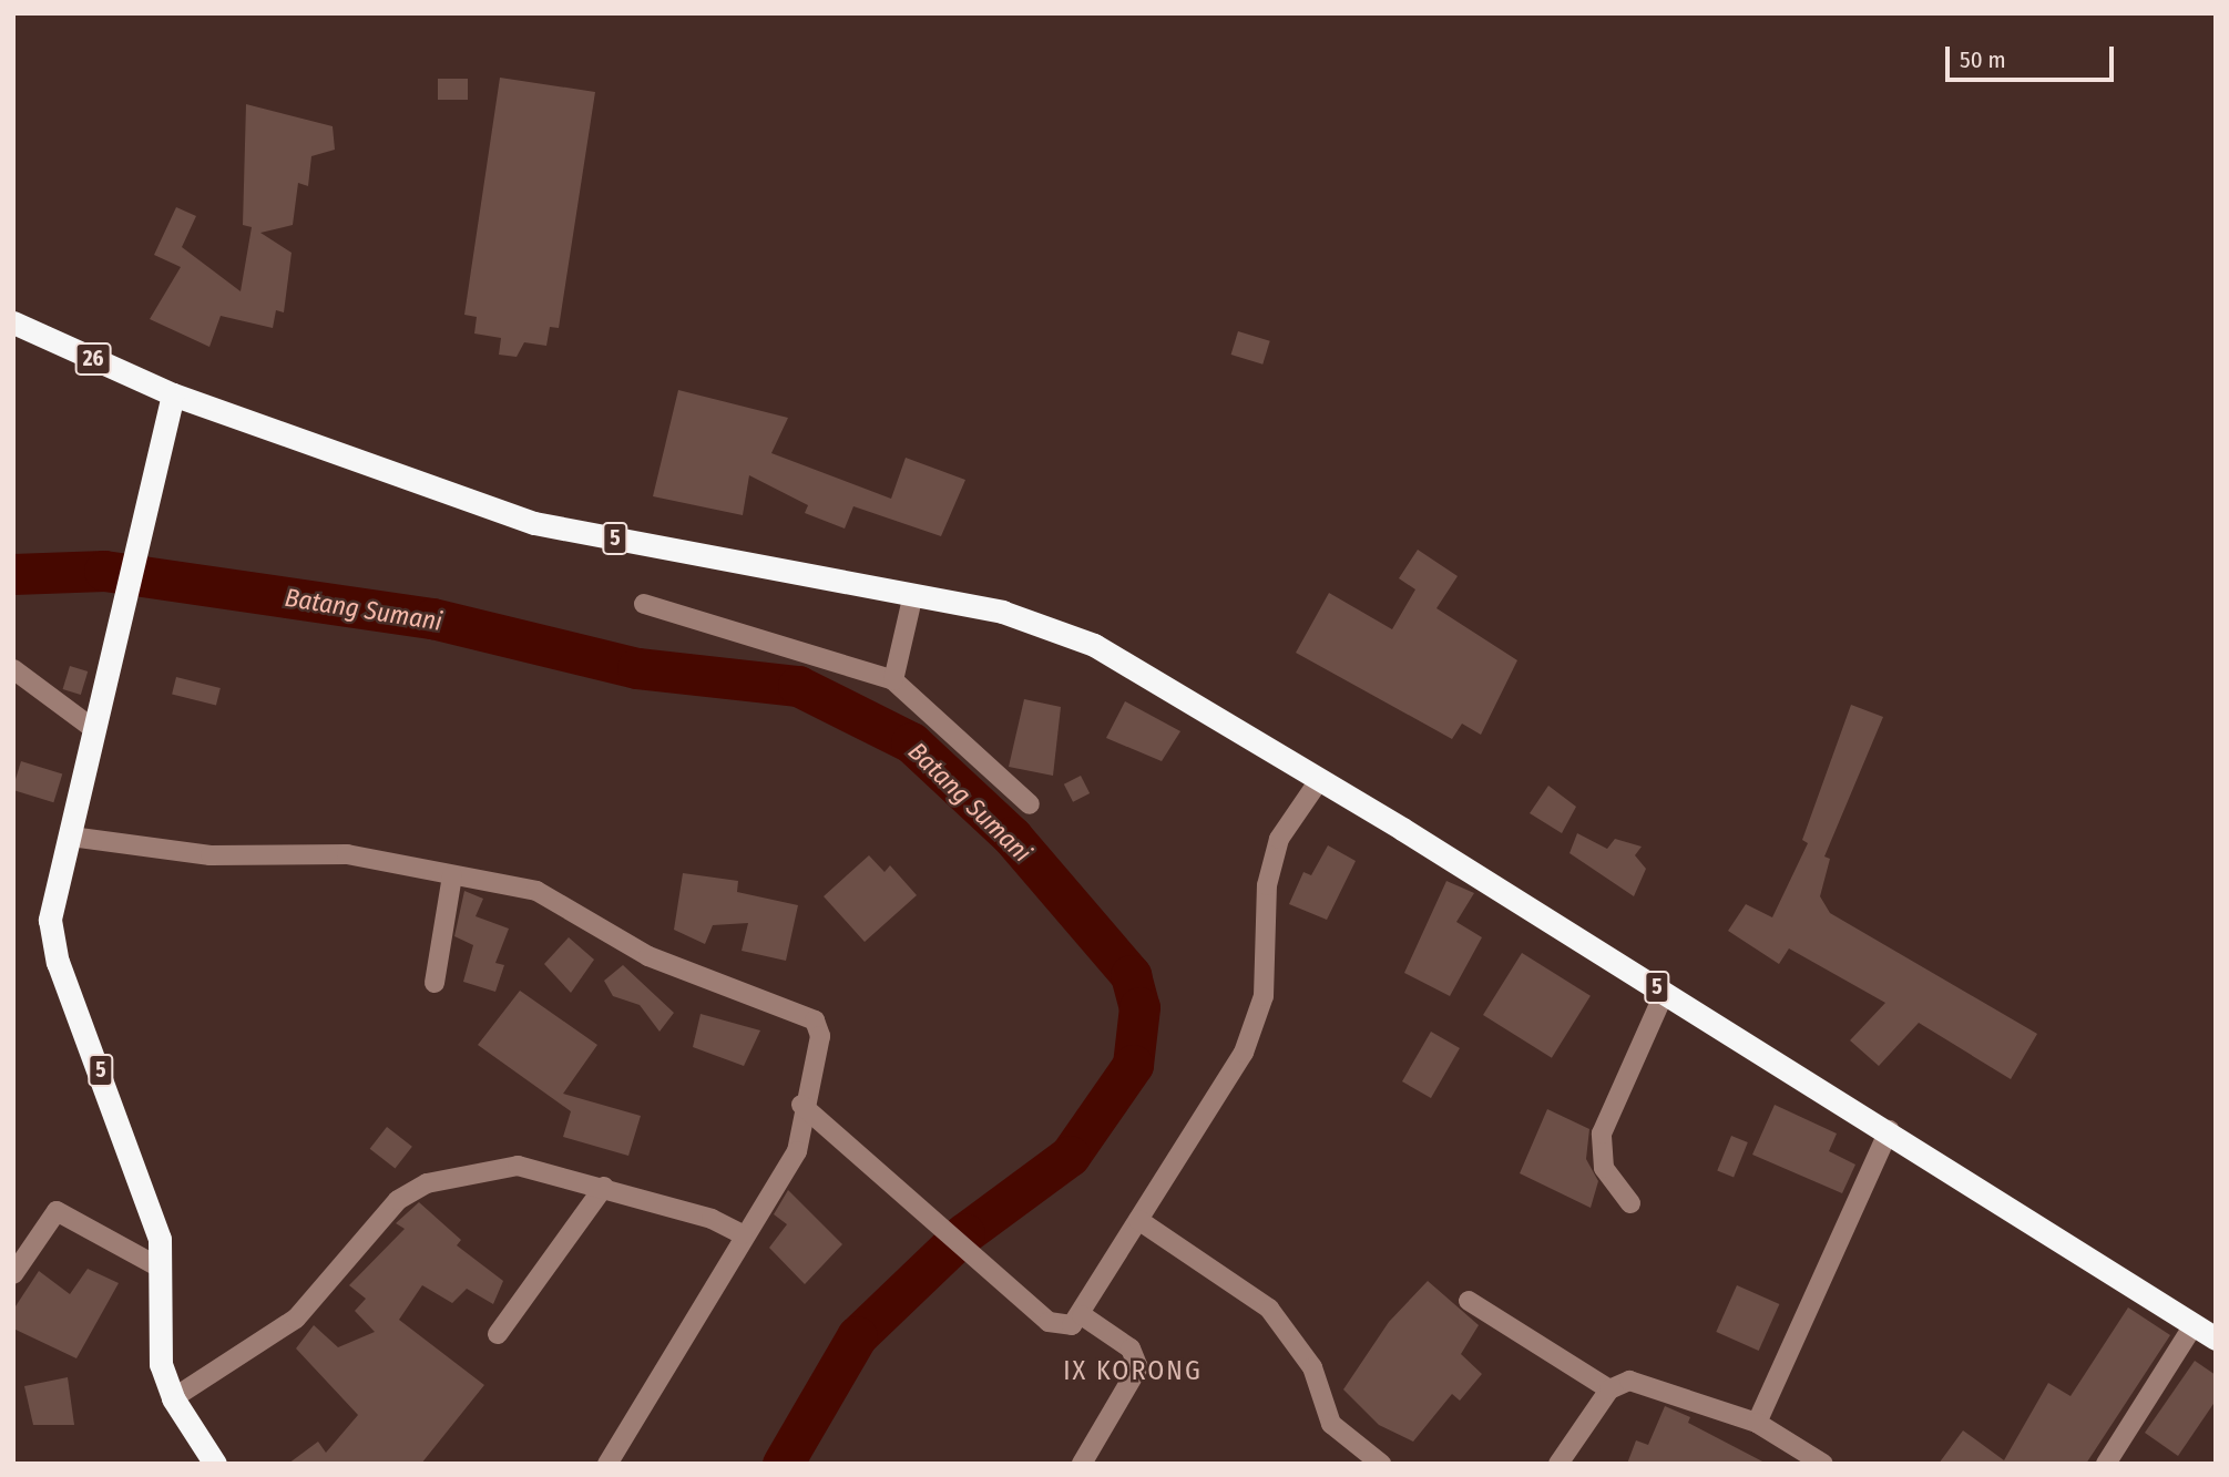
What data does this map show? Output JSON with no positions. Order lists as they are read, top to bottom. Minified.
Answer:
{"streets":{"highway":["26","5"]},"crossings":[["26","5"]],"districts":["IX KORONG"],"water":["Batang Sumani"],"scale_bar":"50 m"}
